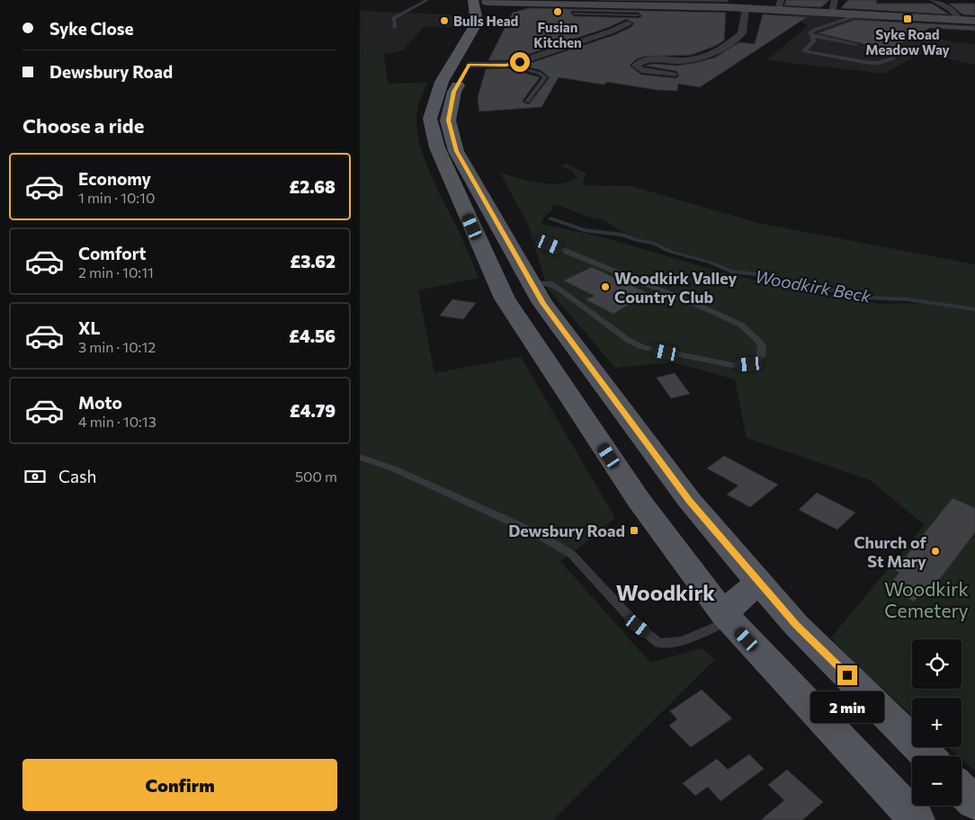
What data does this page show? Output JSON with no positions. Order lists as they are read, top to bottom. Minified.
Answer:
{"districts":["Woodkirk"],"water":["Woodkirk Beck"],"parks":["Woodkirk Cemetery"],"places":{"other":["Fusian Kitchen","Bulls Head","Woodkirk Valley Country Club","Church of St Mary"],"transit":["Syke Road Meadow Way","Dewsbury Road"]},"page":{"banner":["Syke Close","Dewsbury Road"],"heading":"Choose a ride","list":[{"name":"Economy","note":"1 min · 10:10","value":"£2.68"},{"name":"Comfort","note":"2 min · 10:11","value":"£3.62"},{"name":"XL","note":"3 min · 10:12","value":"£4.56"},{"name":"Moto","note":"4 min · 10:13","value":"£4.79"}],"pay":["Cash","500 m"],"map_buttons":["+","−"],"bubble":"2 min","buttons":"Confirm"}}
